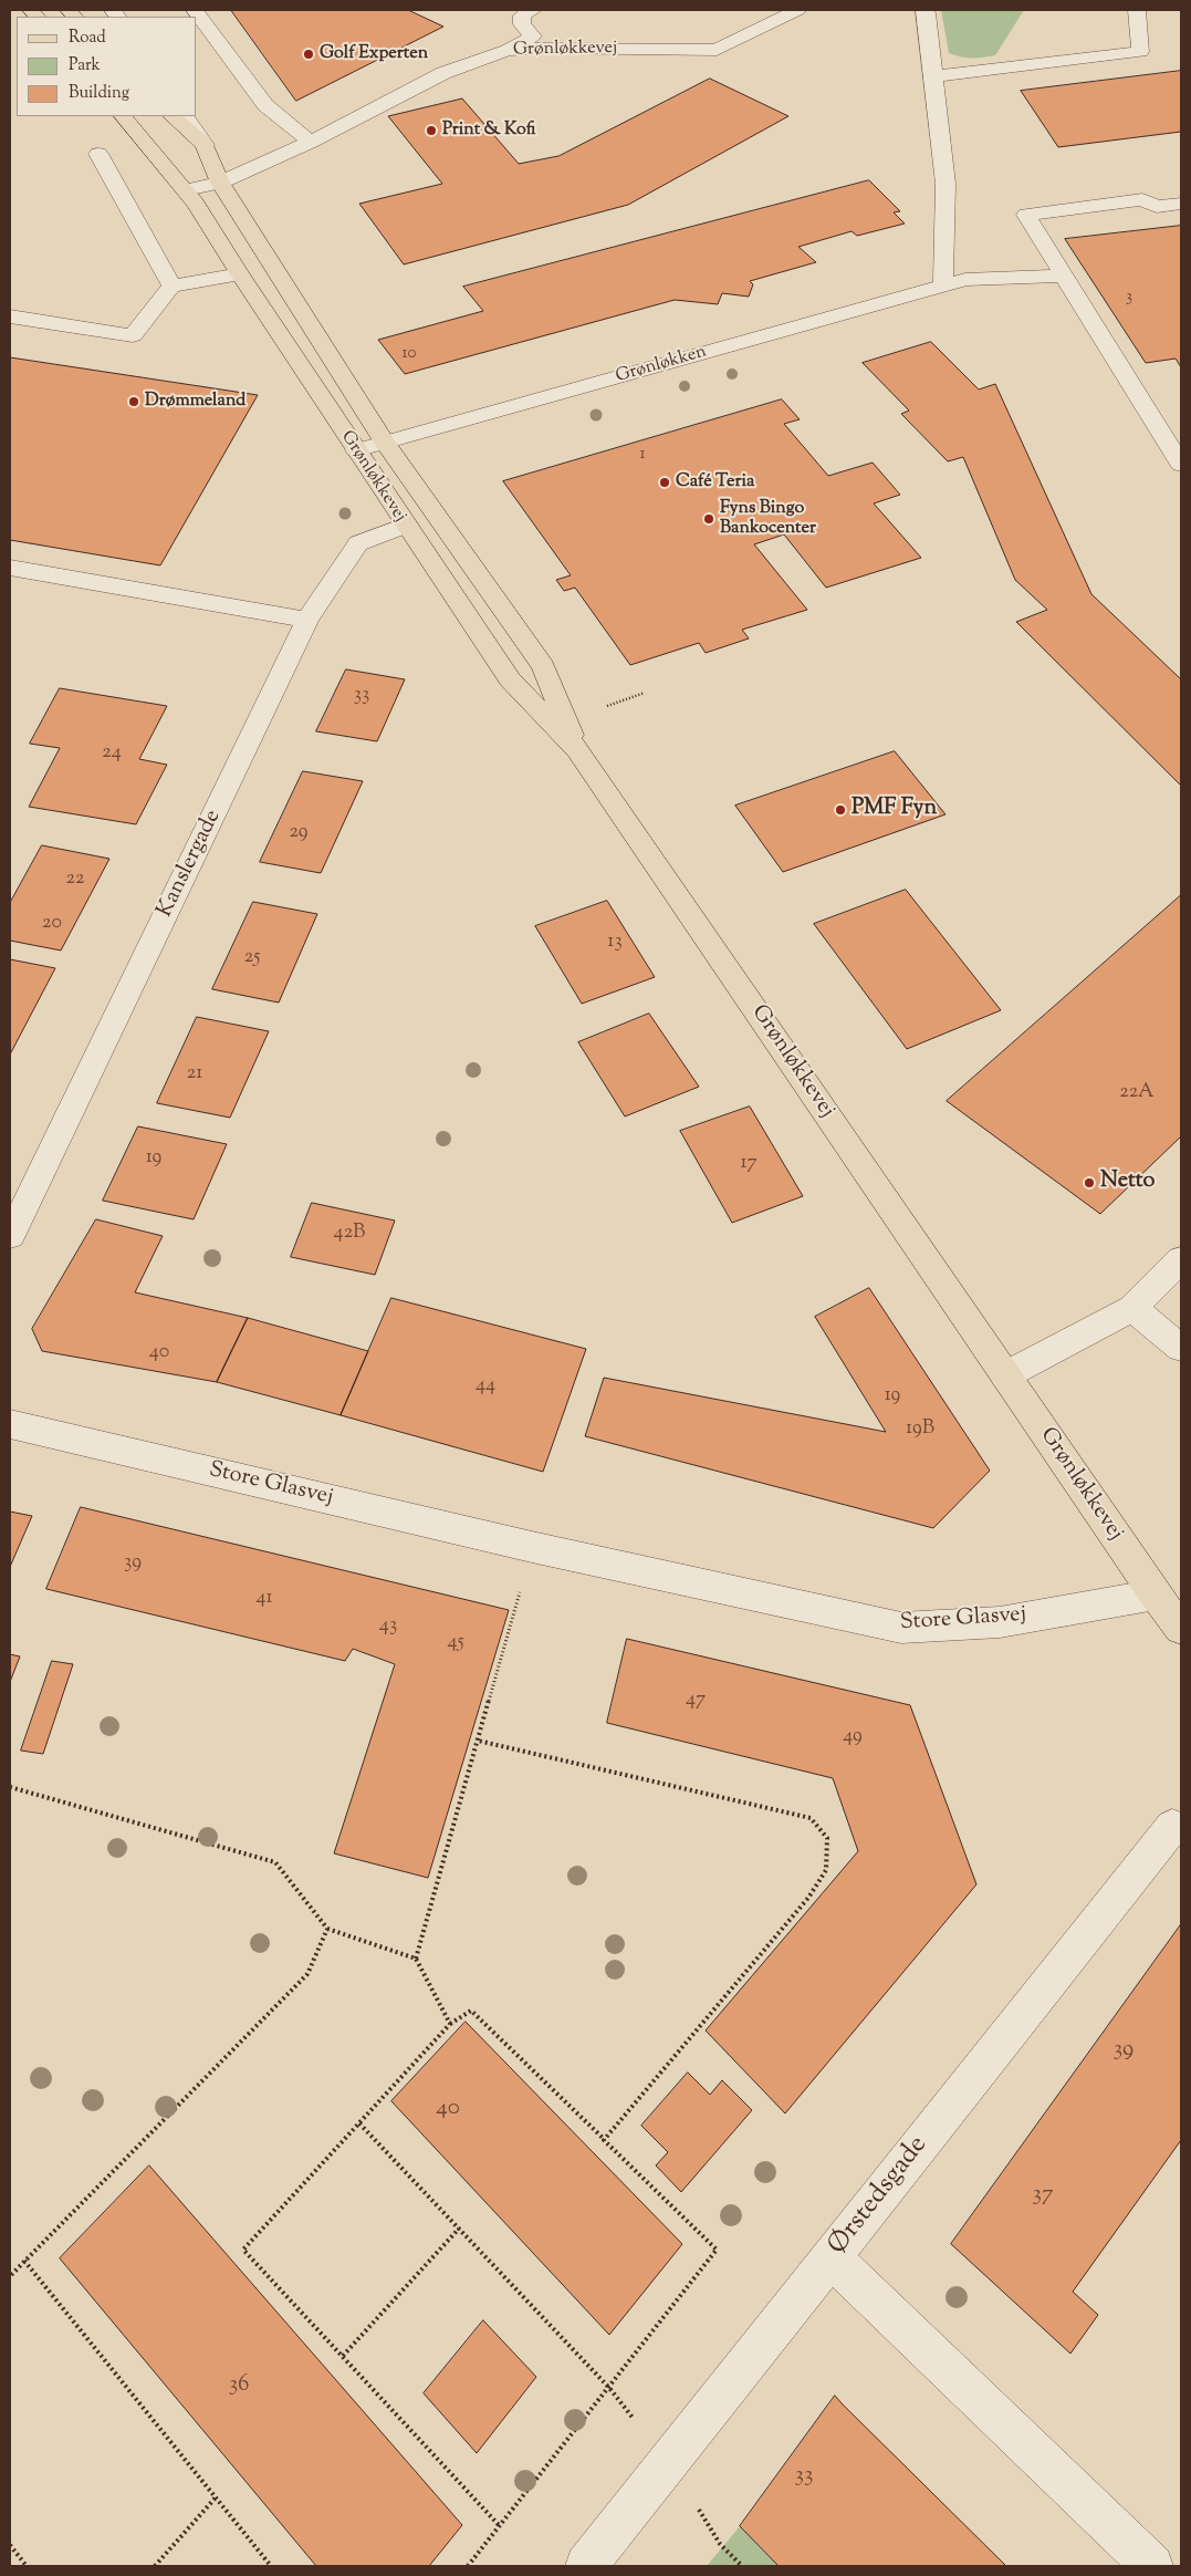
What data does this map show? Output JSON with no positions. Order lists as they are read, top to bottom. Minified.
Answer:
{"streets":{"main road":["Grønløkkevej"],"street":["Grønløkken","Kanslergade","Store Glasvej","Ørstedsgade"]},"crossings":[["Grønløkkevej","Grønløkken"],["Grønløkkevej","Kanslergade"],["Grønløkkevej","Store Glasvej"]],"places":["Golf Experten","Print & Kofi","Drømmeland","Café Teria","Fyns Bingo Bankocenter","PMF Fyn","Netto"],"house_numbers":["3","10","1","33","24","29","22","20","13","25","21","22A","19","17","42B","40","44","19","19B","39","41","43","45","47","49","39","40","37","36","33"],"legend":["Road","Park","Building"]}
